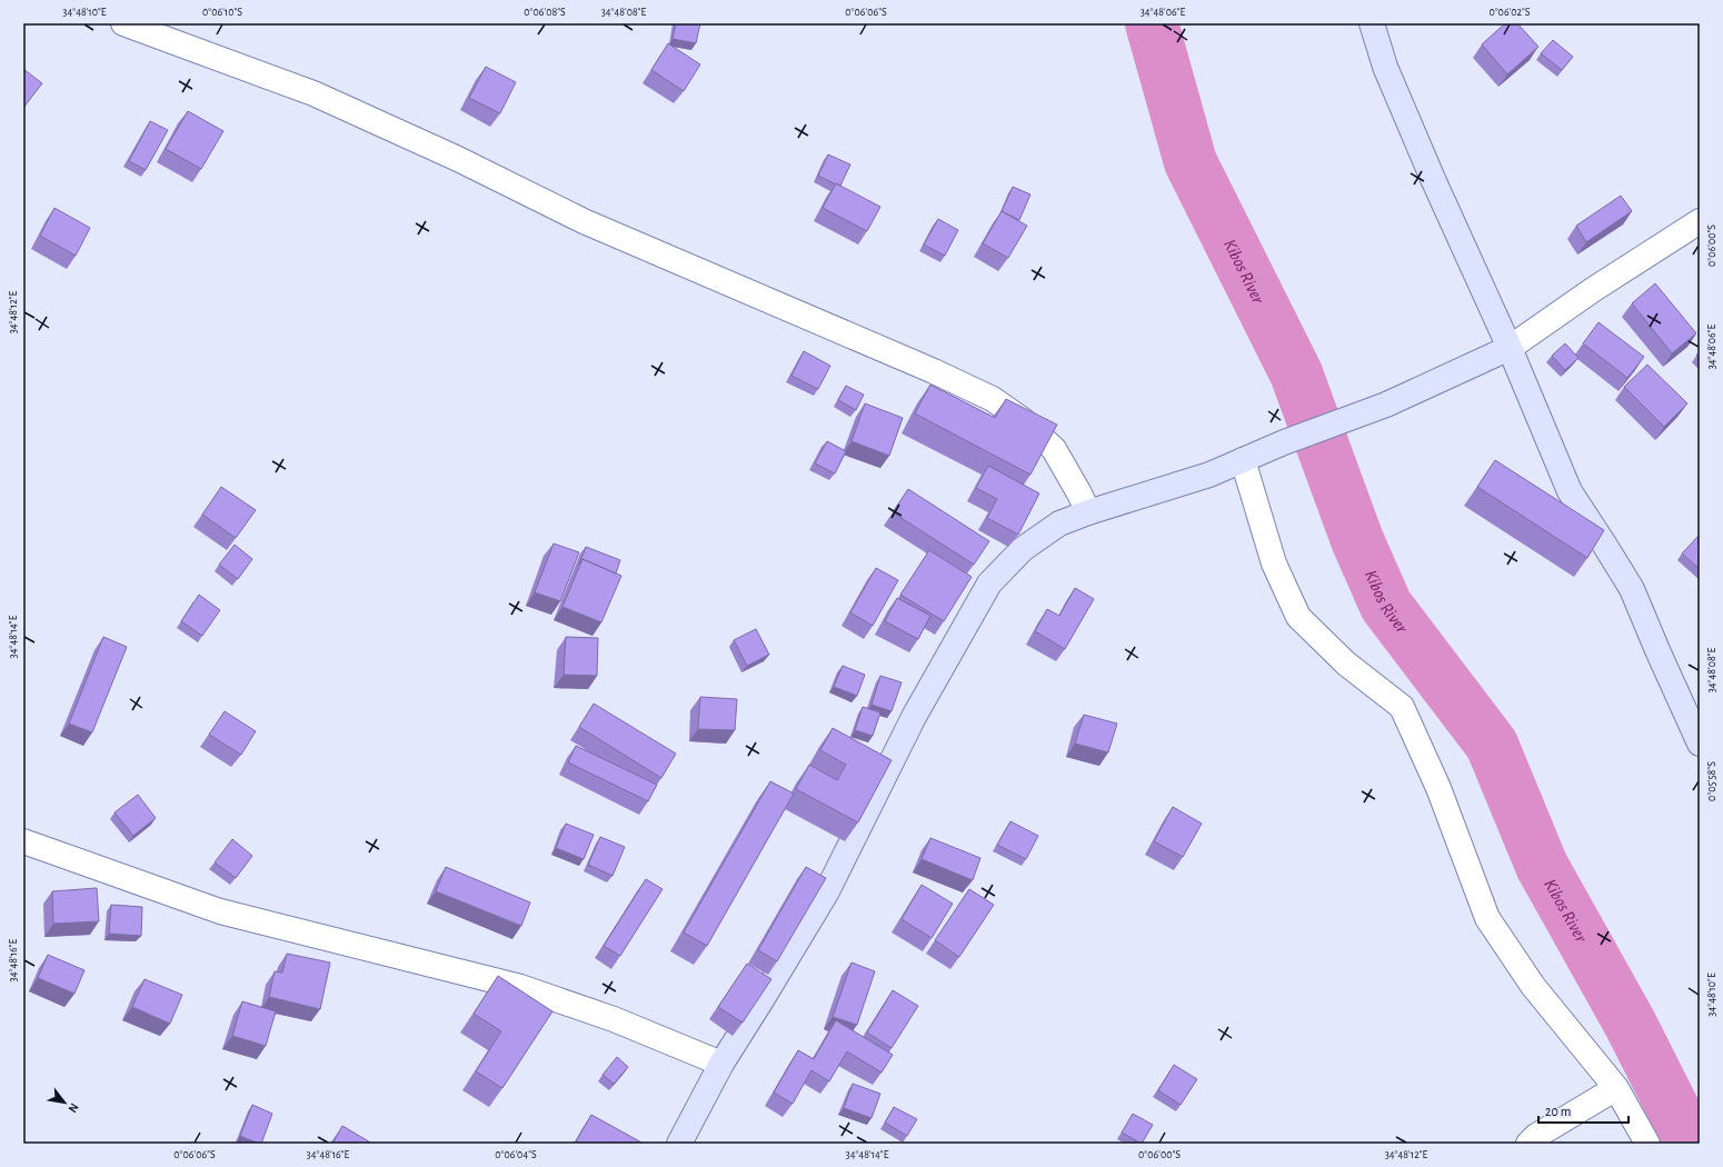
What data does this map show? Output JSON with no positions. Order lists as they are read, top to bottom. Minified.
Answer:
{"water":["Kibos River"],"scale_bar":"20 m","north":"bottom right","coordinates":["34°48'10\"E","0°06'10\"S","0°06'08\"S","34°48'08\"E","0°06'06\"S","34°48'06\"E","0°06'02\"S","0°06'00\"S","34°48'12\"E","34°48'14\"E","0°05'58\"S","34°48'16\"E","0°06'04\"S"]}
